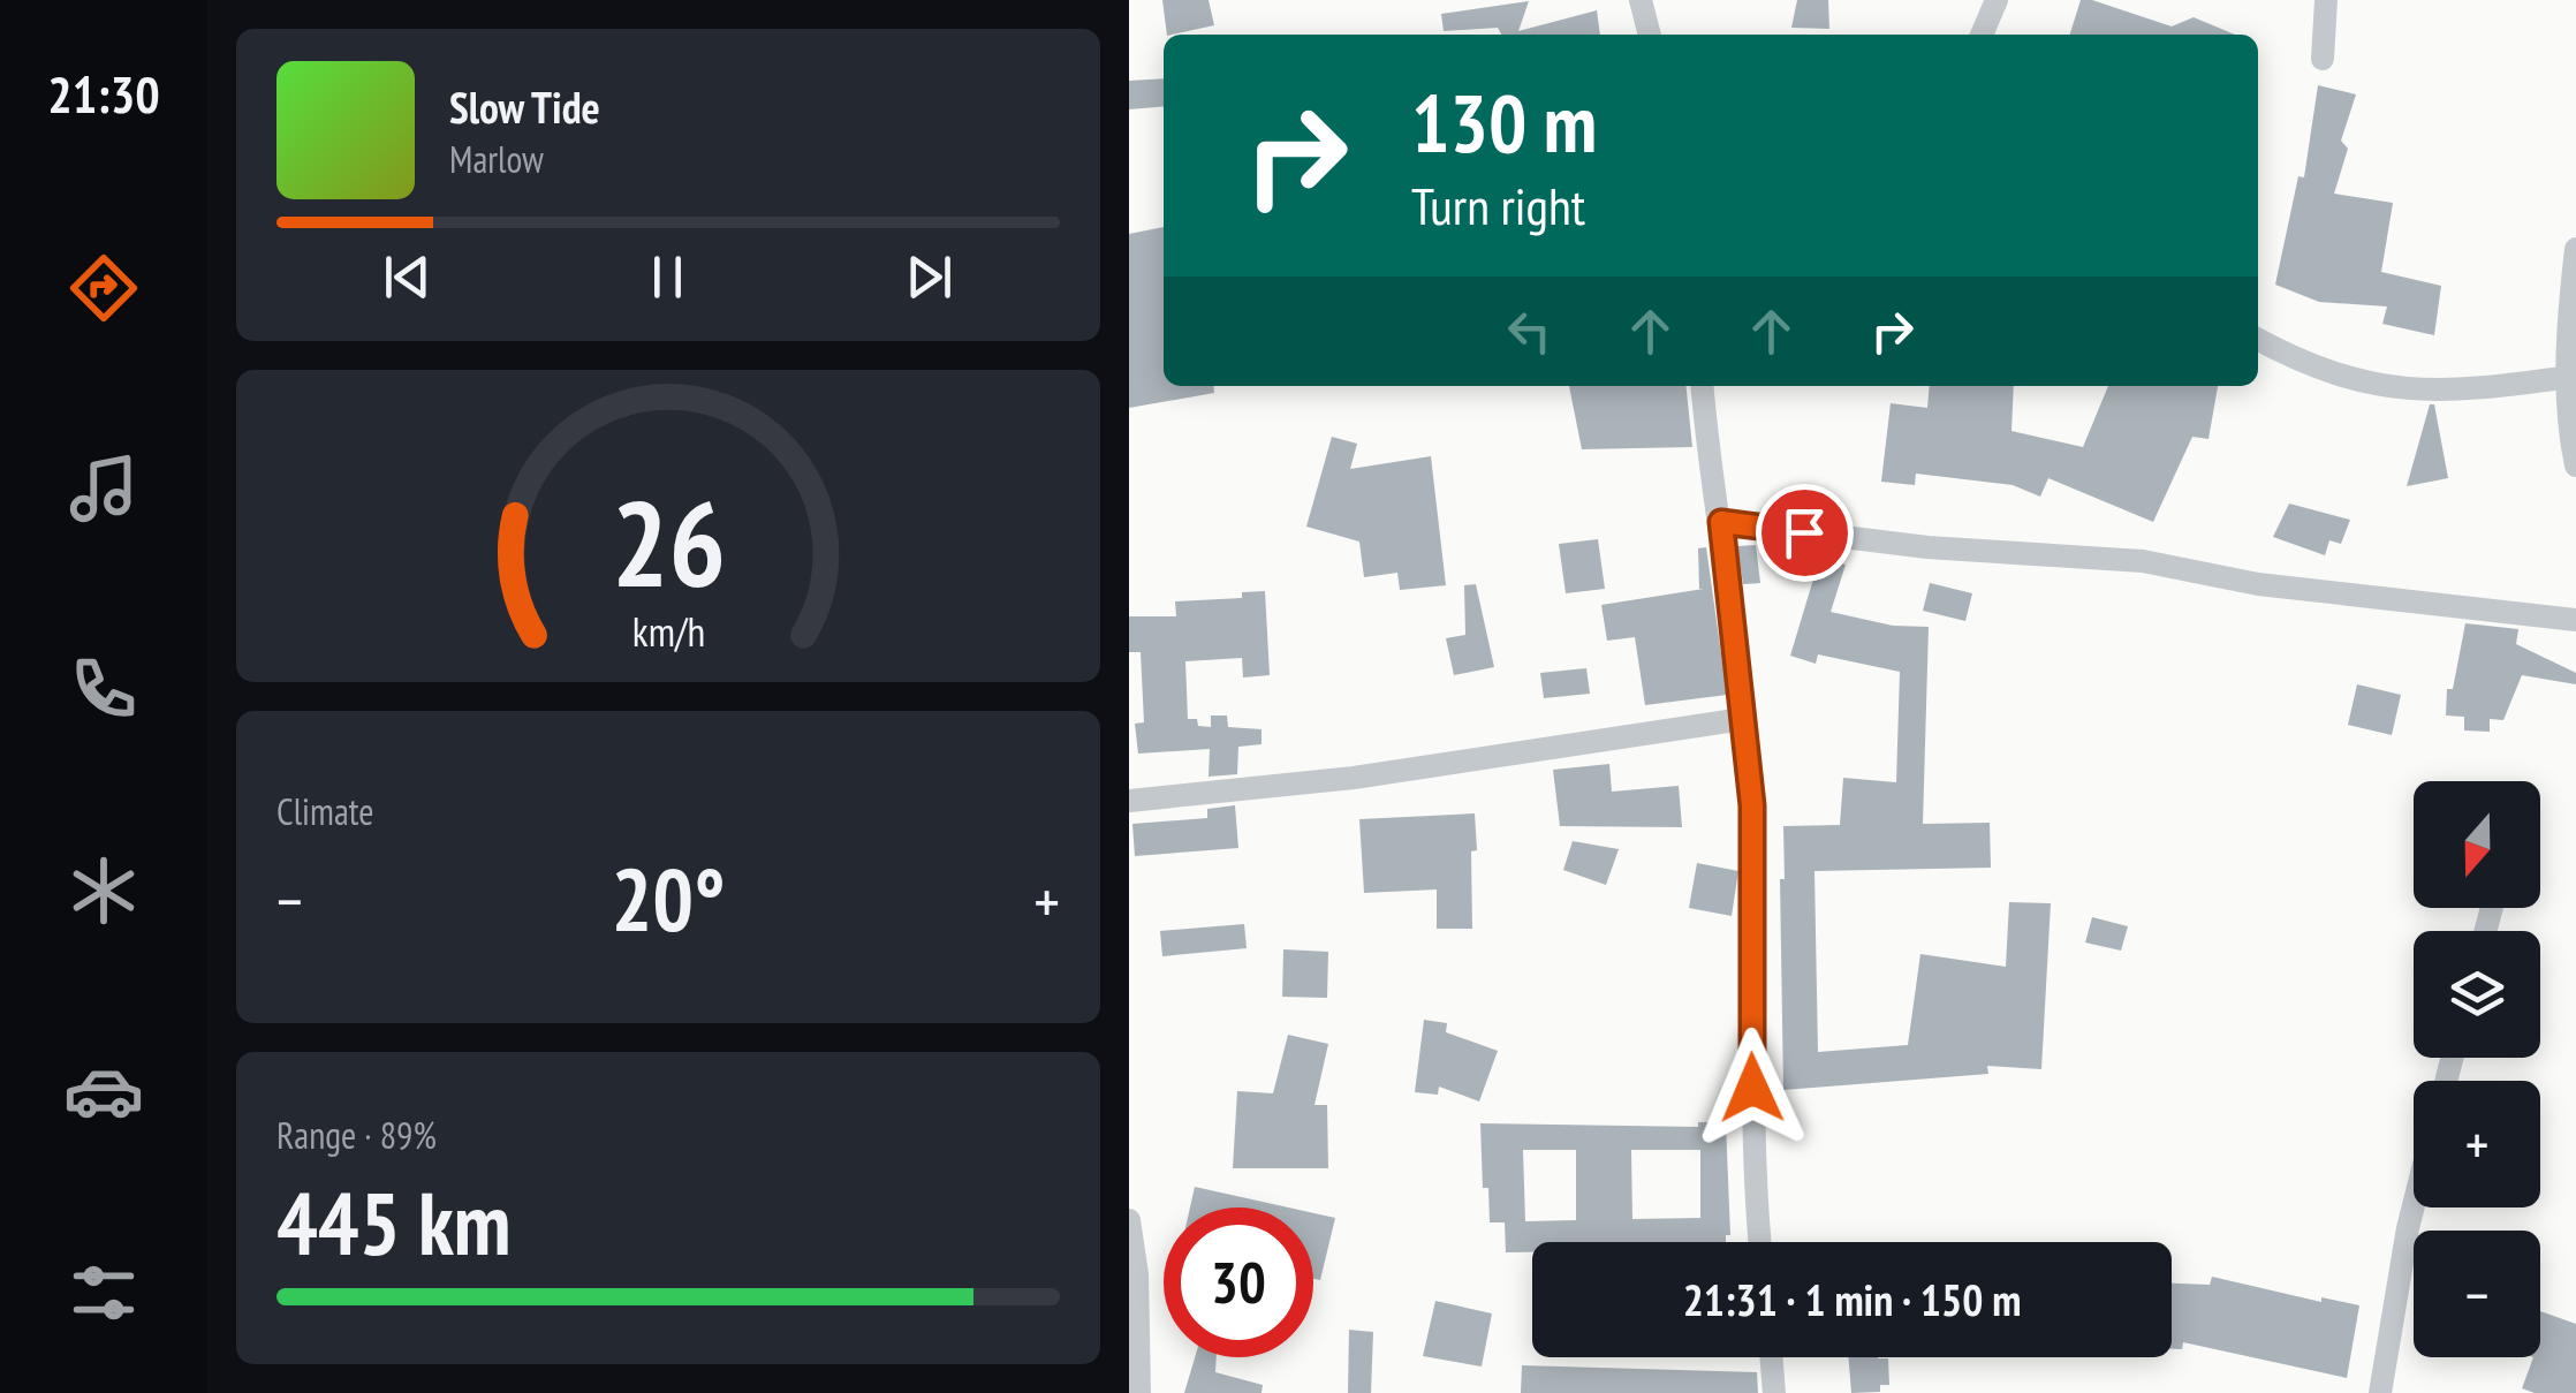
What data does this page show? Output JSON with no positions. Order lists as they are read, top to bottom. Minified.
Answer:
{"north":"bottom","page":{"tabs":"21:30","turn":["130 m","Turn right"],"song":["Slow Tide","Marlow"],"tile":["Climate",["Range · 89%","445 km"]],"map_buttons":["+","−"],"heat":["−","20°","+"],"limit":"30","trip":"21:31 · 1 min · 150 m","gauge":["26","km/h"]}}
